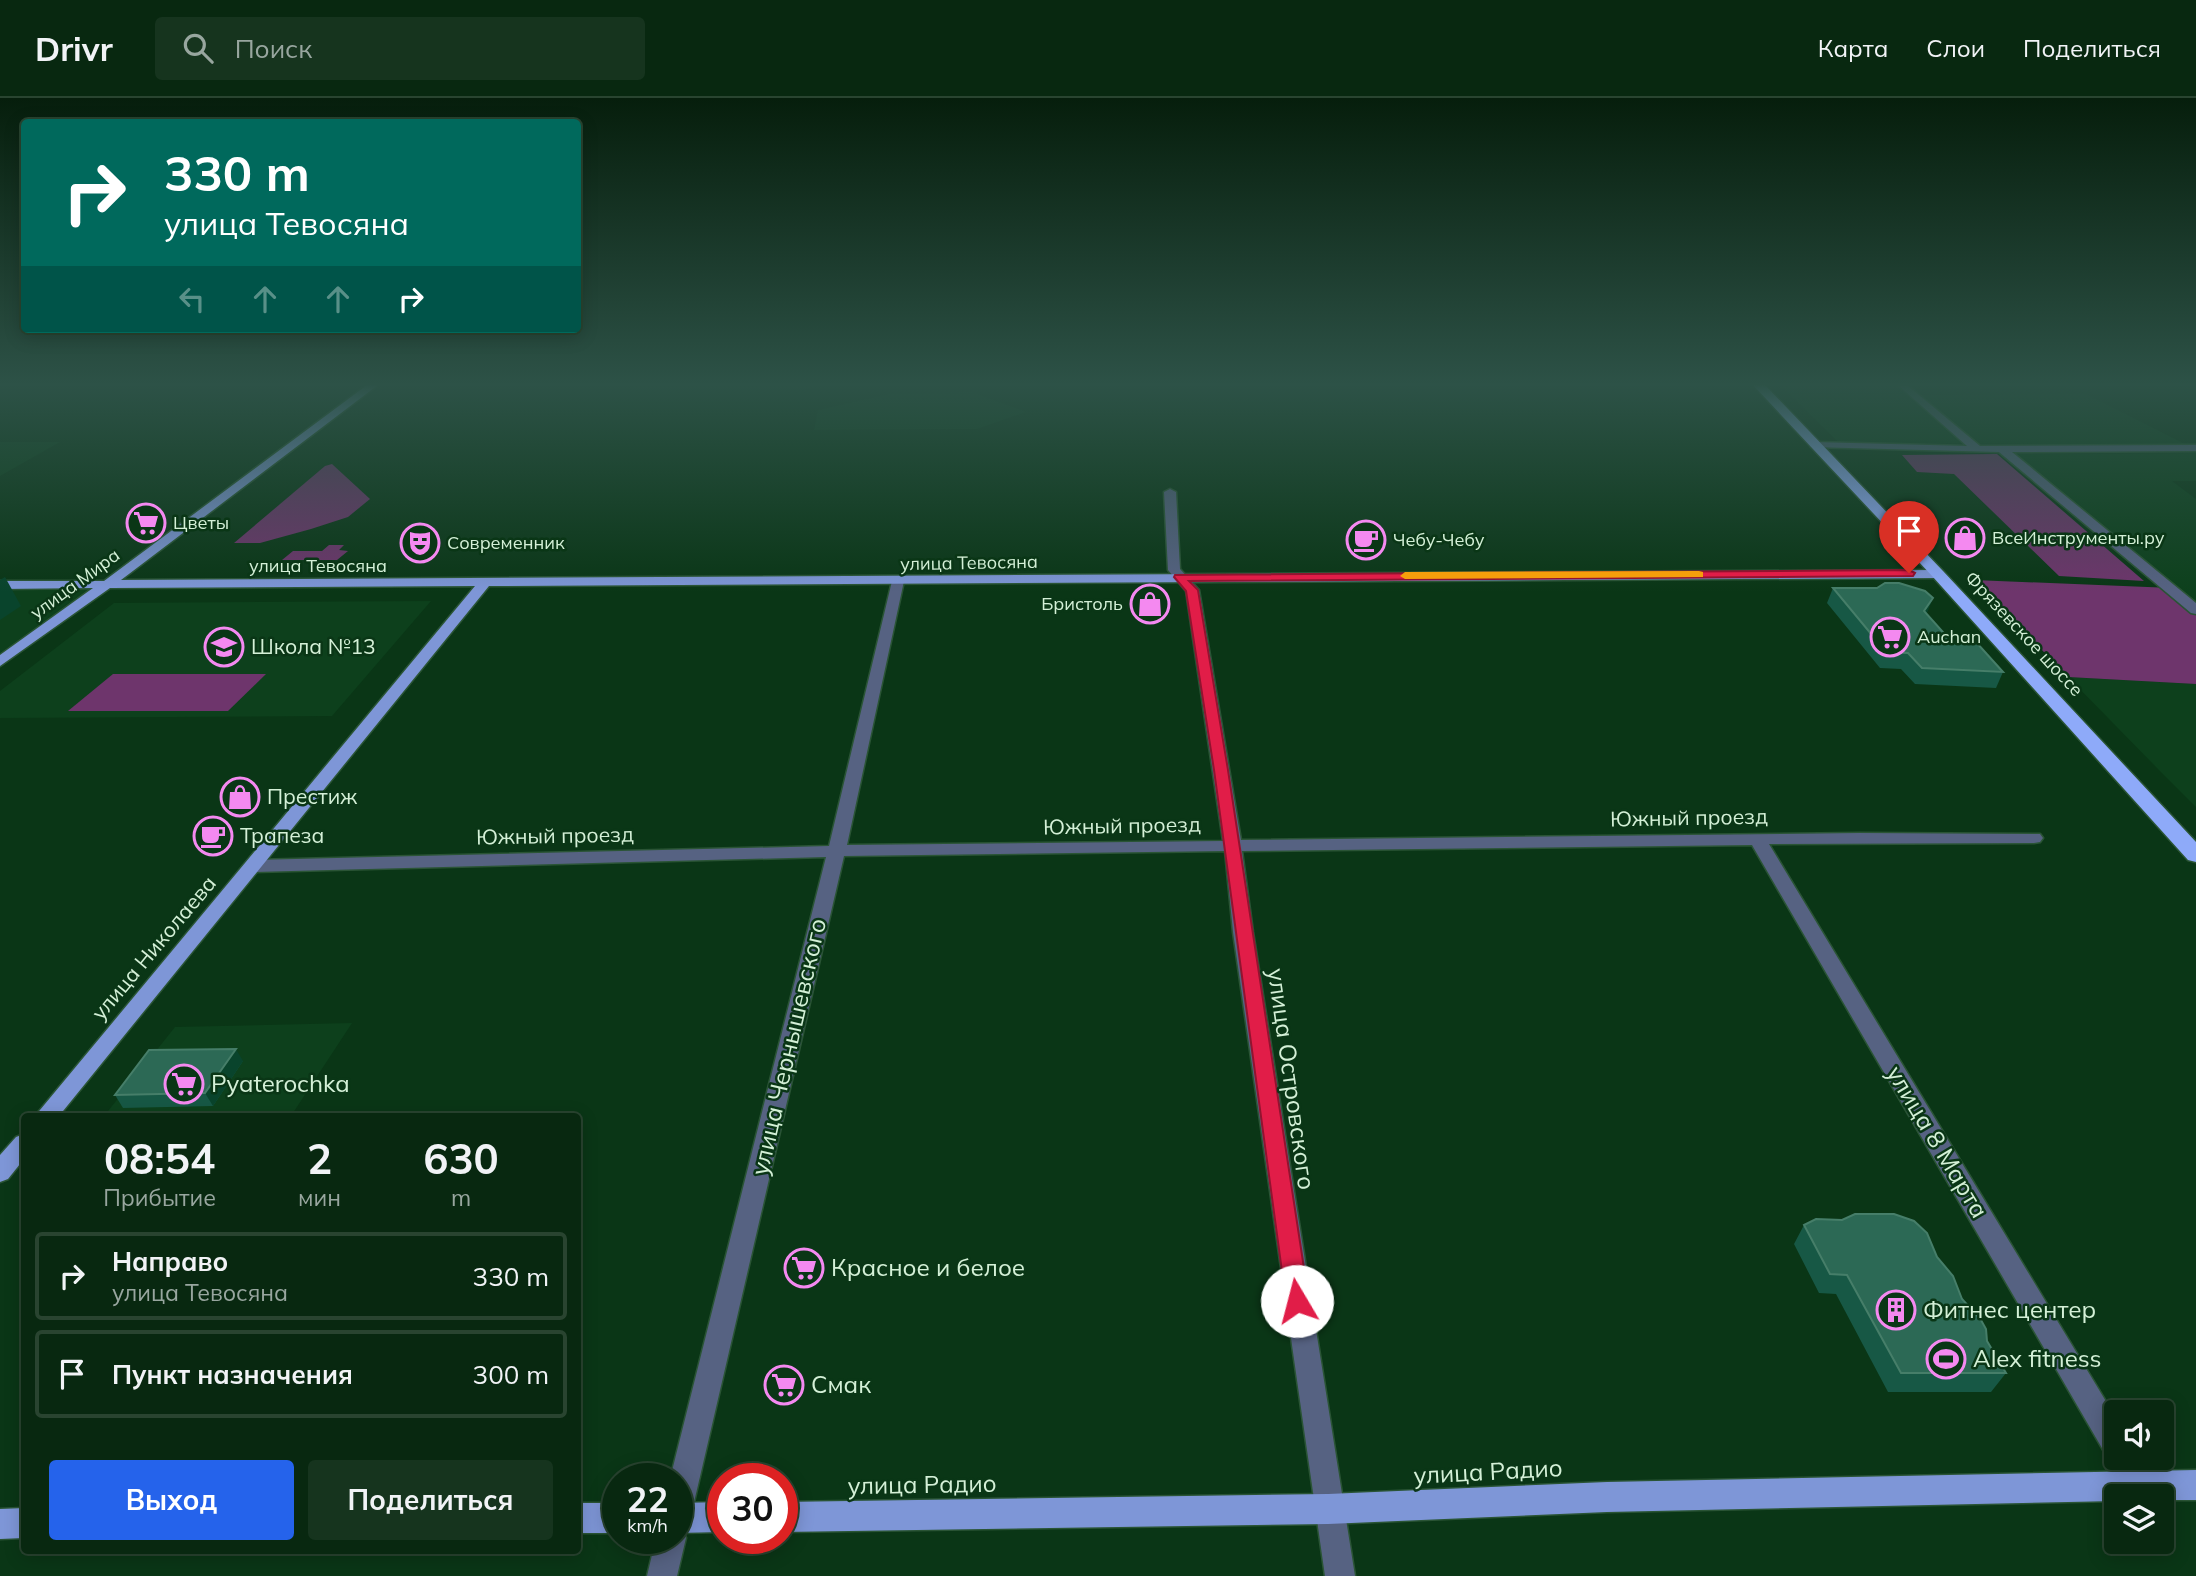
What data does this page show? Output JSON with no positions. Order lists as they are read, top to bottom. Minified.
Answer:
{"streets":{"highway":["Фрязевское шоссе"],"main road":["улица Тевосяна","улица Мира","улица Николаева","улица Радио"],"street":["Южный проезд","улица Чернышевского","улица Островского","улица 8 Марта"]},"crossings":[["улица Тевосяна","улица Мира"],["улица Тевосяна","Фрязевское шоссе"],["улица Тевосяна","улица Николаева"],["улица Тевосяна","улица Чернышевского"],["улица Тевосяна","улица Островского"],["Южный проезд","улица Николаева"],["Южный проезд","улица Чернышевского"],["Южный проезд","улица Островского"],["Южный проезд","улица 8 Марта"],["улица Островского","улица Радио"]],"places":{"supermarket":["Цветы","Auchan","Pyaterochka","Красное и белое","Смак"],"shop":["ВсеИнструменты.ру","Бристоль","Престиж"],"cafe":["Чебу-Чебу","Трапеза"],"theatre":["Современник"],"school or university":["Школа №13"],"building":["Фитнес центер"],"sports":["Alex fitness"]},"page":{"header":"Drivr","search":"Поиск","nav":["Карта","Слои","Поделиться"],"turn":["330 m","улица Тевосяна"],"eta":["08:54","Прибытие","2","мин","630","m"],"list":[{"name":"Направо","note":"улица Тевосяна","value":"330 m"},{"name":"Пункт назначения","value":"300 m"}],"buttons":["Выход","Поделиться"],"speed":"22 km/h","limit":"30"}}
